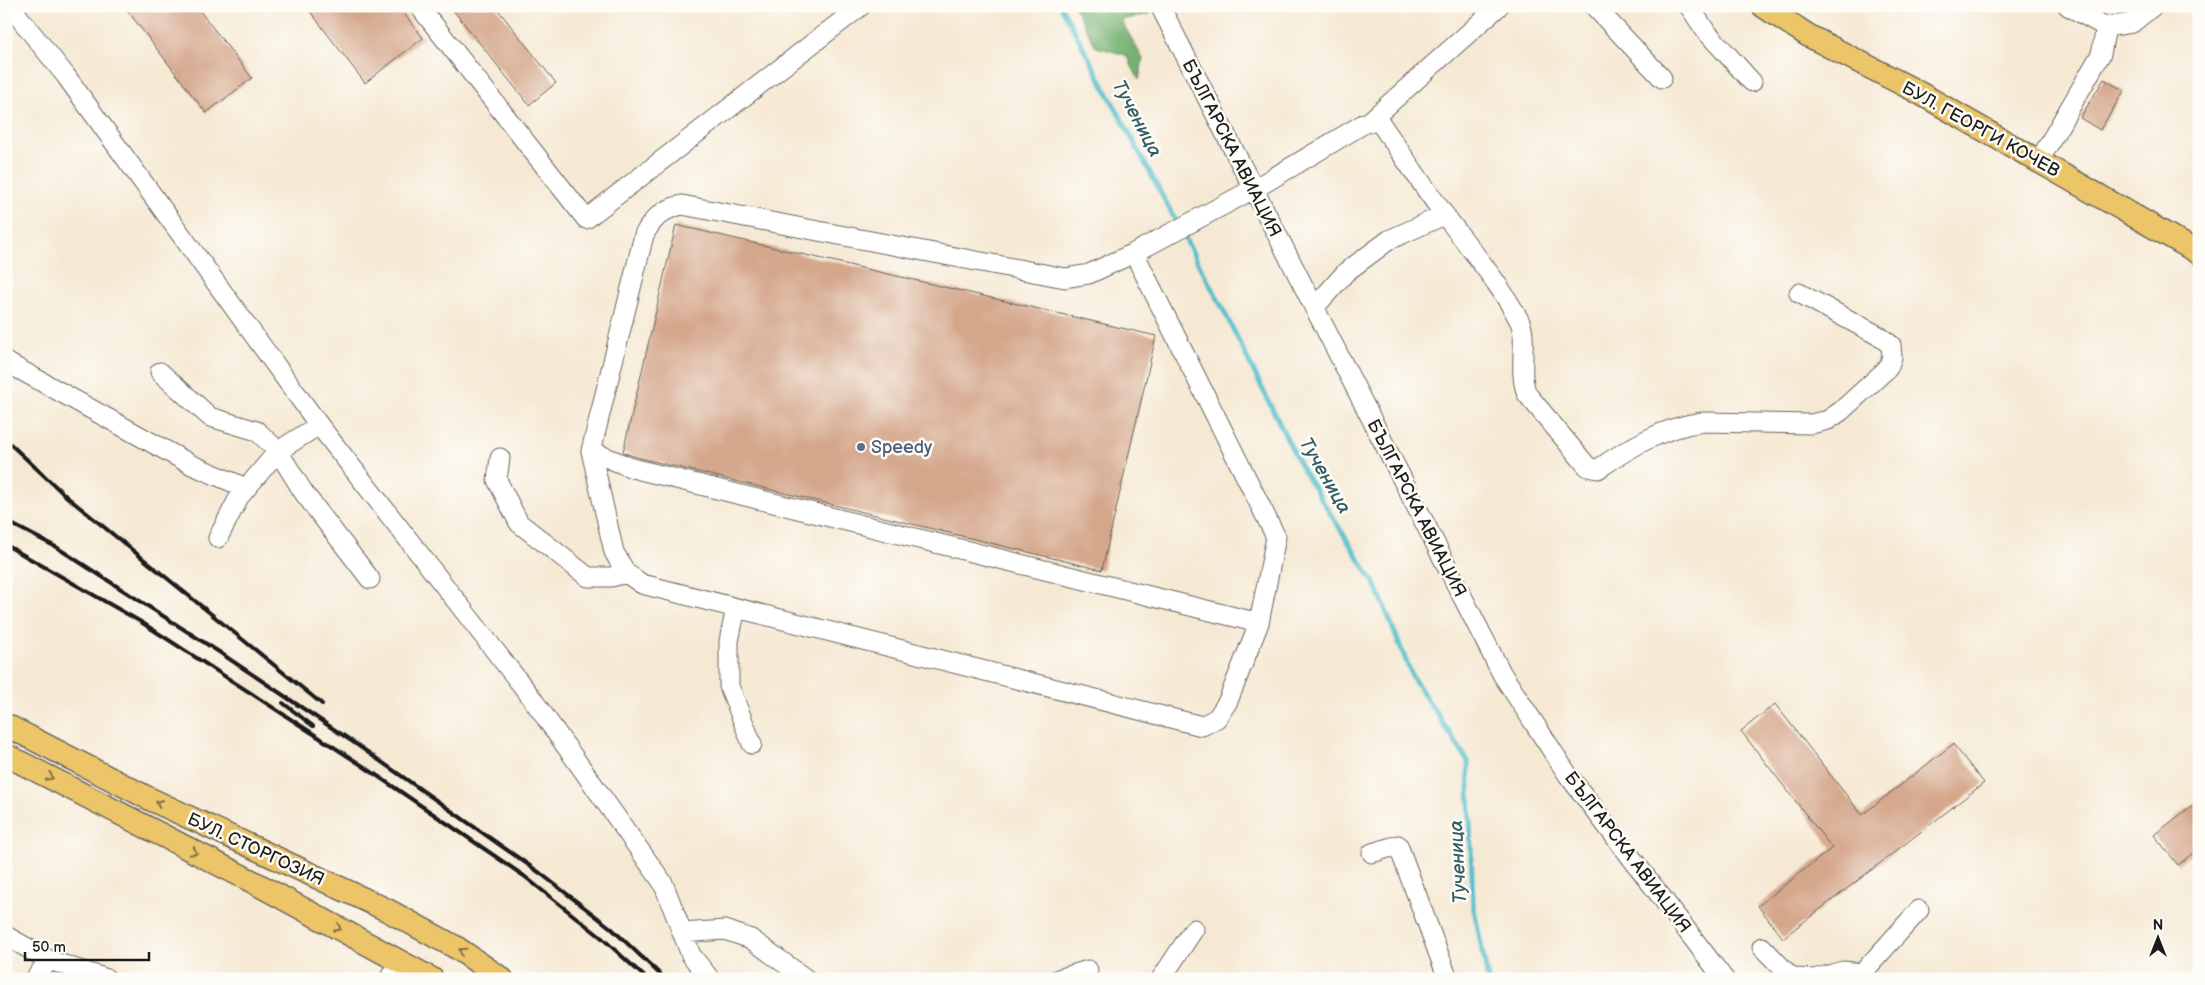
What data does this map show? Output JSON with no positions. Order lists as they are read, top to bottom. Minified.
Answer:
{"streets":{"main road":["БУЛ. ГЕОРГИ КОЧЕВ","БУЛ. СТОРГОЗИЯ"],"street":["БЪЛГАРСКА АВИАЦИЯ"]},"water":["Тученица"],"places":["Speedy"],"scale_bar":"50 m","north":"top"}
